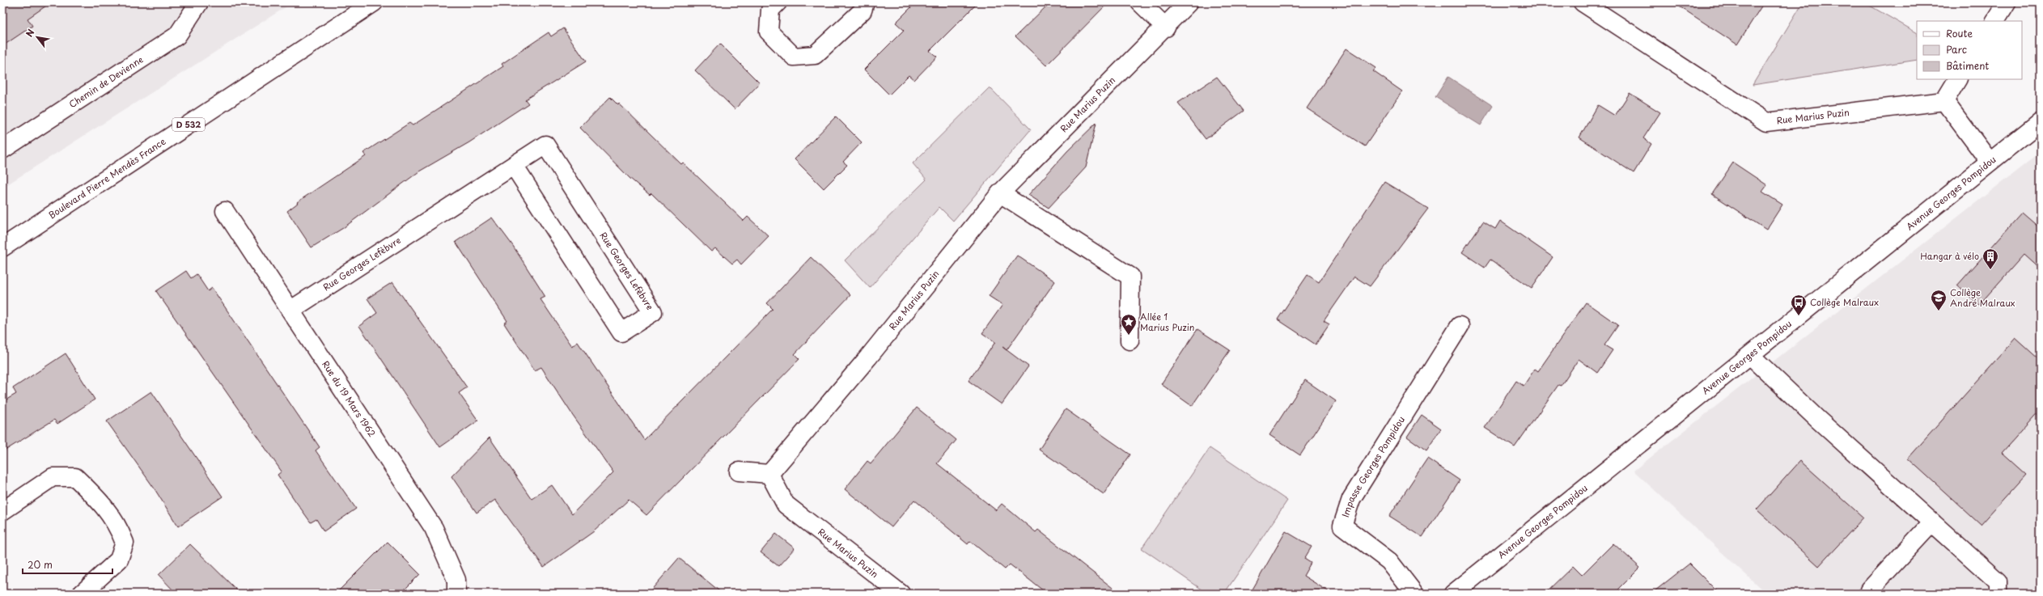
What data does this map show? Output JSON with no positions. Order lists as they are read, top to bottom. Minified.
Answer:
{"streets":{"street":["Chemin de Devienne","Rue Marius Puzin","D 532","Boulevard Pierre Mendès France","Avenue Georges Pompidou","Rue Georges Lefèbvre","Rue du 19 Mars 1962","Impasse Georges Pompidou"]},"crossings":[["Rue Georges Lefèbvre","Rue du 19 Mars 1962"]],"places":{"building":["Hangar à vélo"],"school or university":["Collège André Malraux"],"bus stop":["Collège Malraux"],"place":["Allée 1 Marius Puzin"]},"legend":["Route","Parc","Bâtiment"],"scale_bar":"20 m","north":"top left"}
